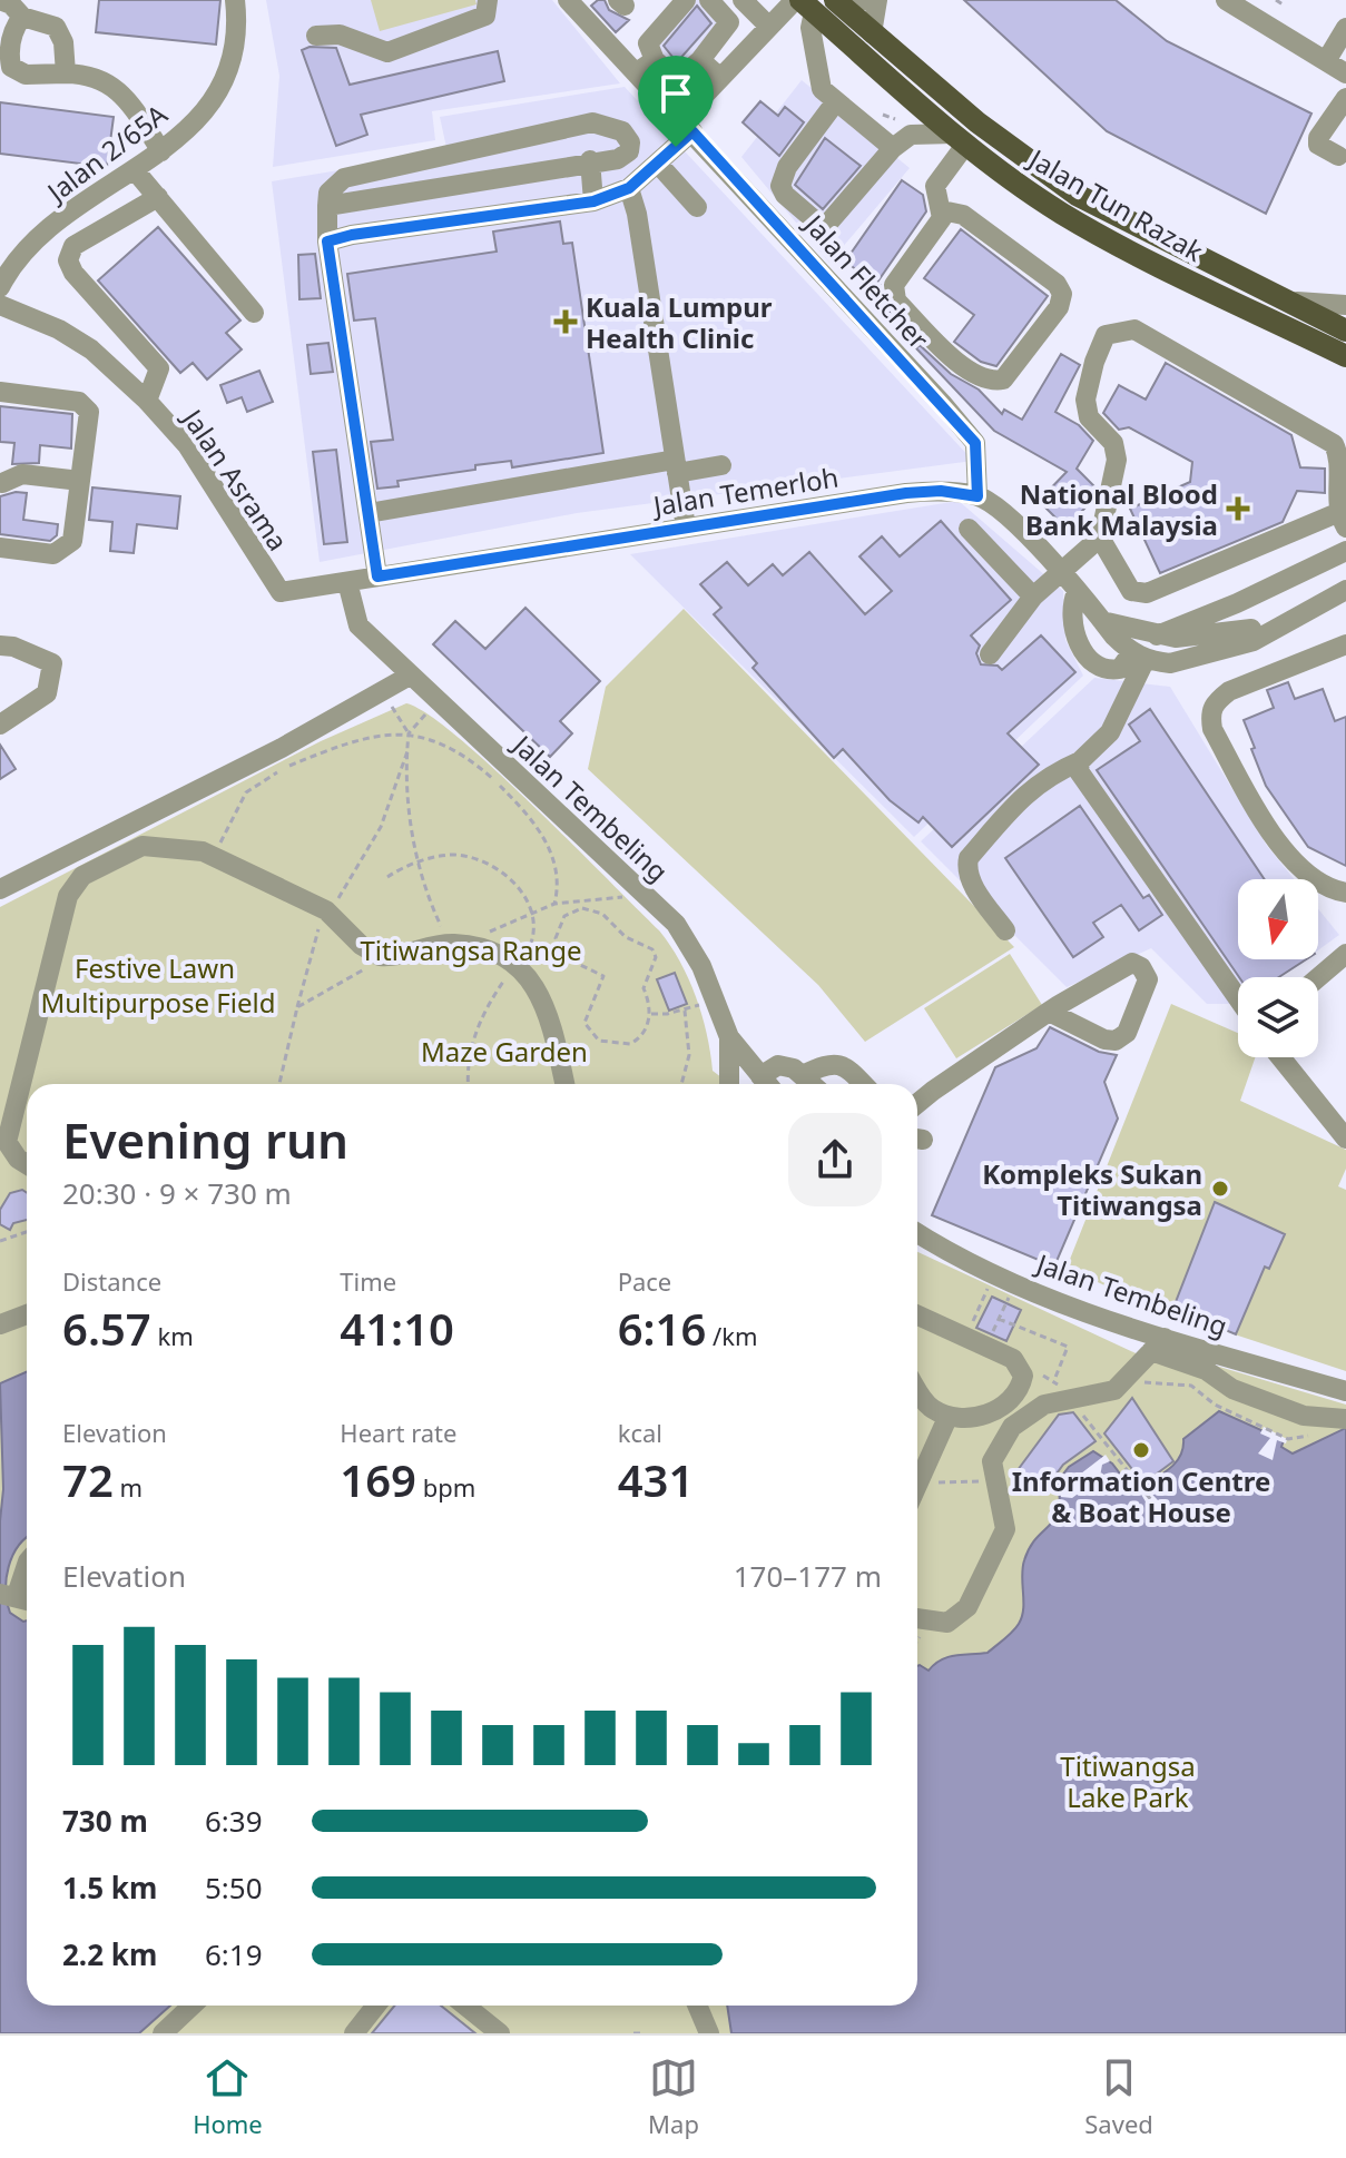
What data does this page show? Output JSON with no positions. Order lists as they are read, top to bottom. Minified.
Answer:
{"streets":{"main road":["Jalan Tun Razak"],"street":["Jalan 2/65A","Jalan Fletcher","Jalan Asrama","Jalan Temerloh","Jalan Tembeling"]},"crossings":[["Jalan Fletcher","Jalan Temerloh"],["Jalan Asrama","Jalan Temerloh"],["Jalan Asrama","Jalan Tembeling"],["Jalan Temerloh","Jalan Tembeling"]],"parks":["Titiwangsa Range","Festive Lawn","Multipurpose Field","Maze Garden","Titiwangsa Lake Park"],"places":{"health":["Kuala Lumpur Health Clinic","National Blood Bank Malaysia"],"other":["Kompleks Sukan Titiwangsa","Information Centre & Boat House"]},"north":"bottom","page":{"heading":["Evening run","20:30 · 9 × 730 m"],"stats":[["Distance","6.57 km"],["Time","41:10"],["Pace","6:16 /km"],["Elevation","72 m"],["Heart rate","169 bpm"],["kcal","431"]],"chart":["Elevation","170–177 m"],"list":[{"name":"730 m","note":"6:39"},{"name":"1.5 km","note":"5:50"},{"name":"2.2 km","note":"6:19"}],"tabs":["Home","Map","Saved"]}}
